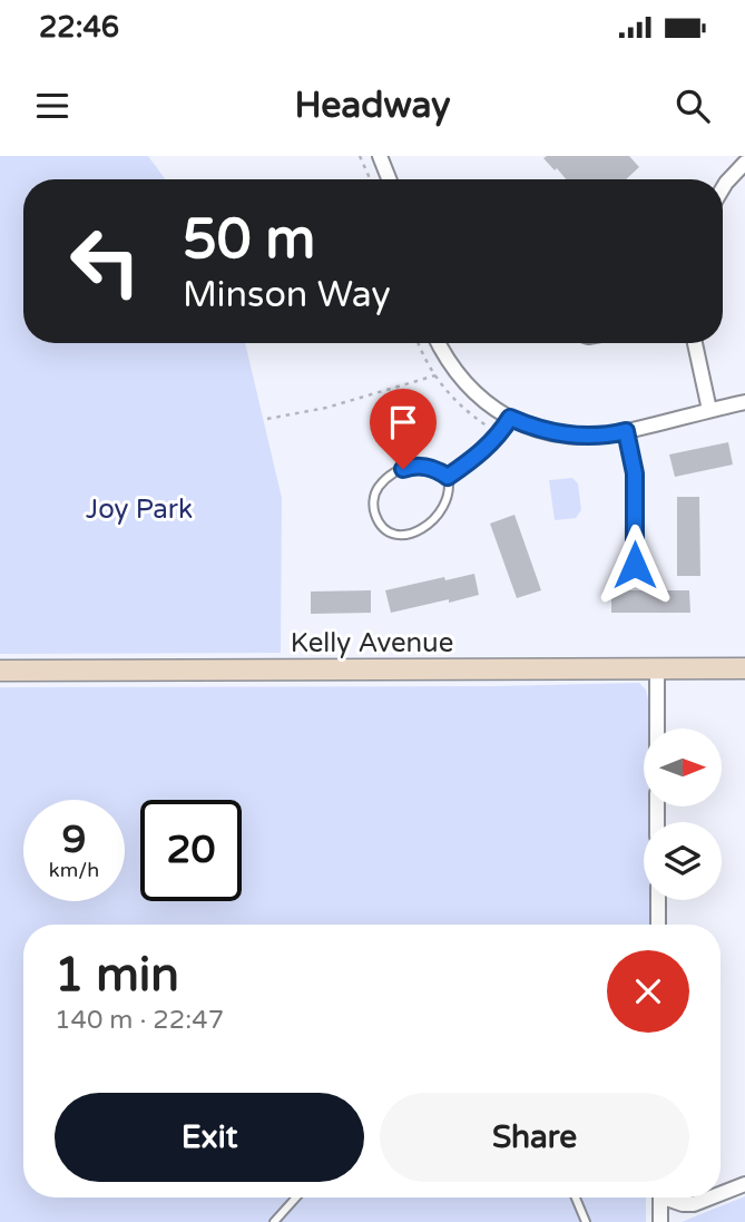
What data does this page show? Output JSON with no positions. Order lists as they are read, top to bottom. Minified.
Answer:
{"streets":{"main road":["Kelly Avenue"]},"parks":["Joy Park"],"north":"right","page":{"status":"22:46","header":"Headway","turn":["50 m","Minson Way"],"speed":"9 km/h","limit":"20","heading":["1 min","140 m · 22:47"],"buttons":["Exit","Share"]}}
